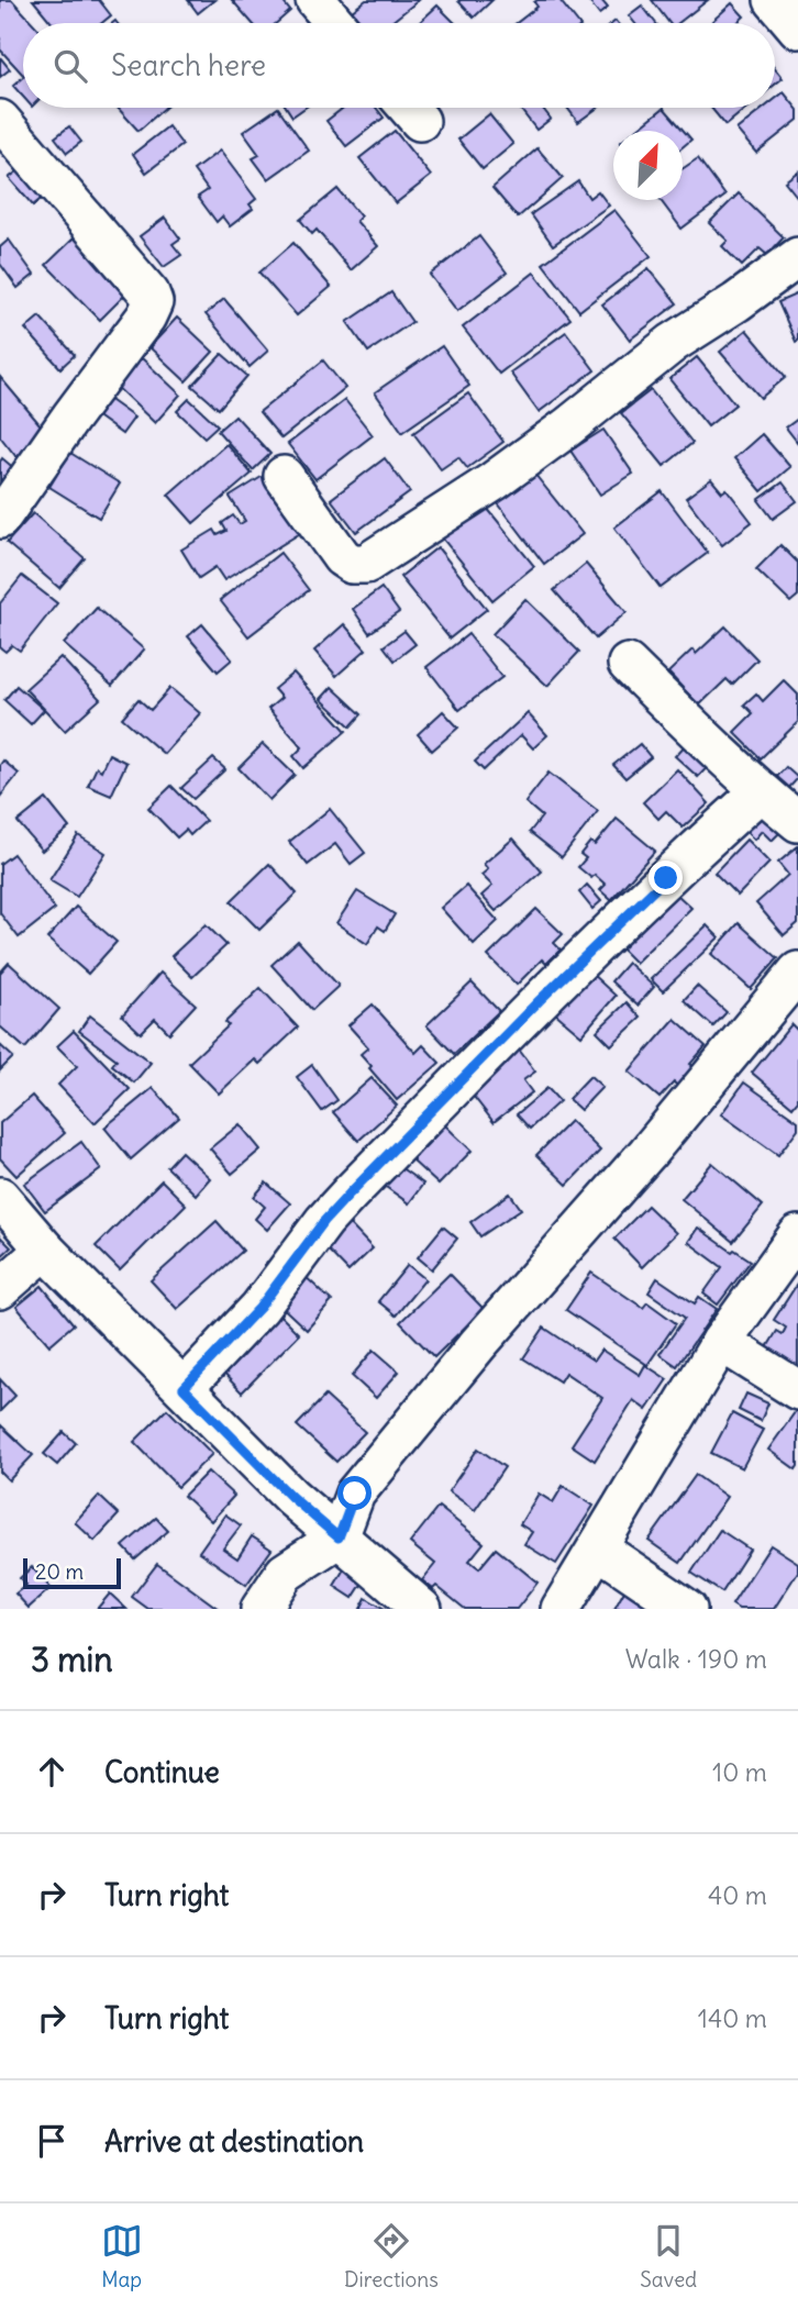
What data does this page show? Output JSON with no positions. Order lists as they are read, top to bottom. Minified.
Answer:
{"scale_bar":"20 m","north":"top right","page":{"search":"Search here","scale":"20 m","heading":["3 min","Walk · 190 m"],"list":[["Continue","10 m"],["Turn right","40 m"],["Turn right","140 m"],"Arrive at destination"],"nav":["Map","Directions","Saved"]}}
